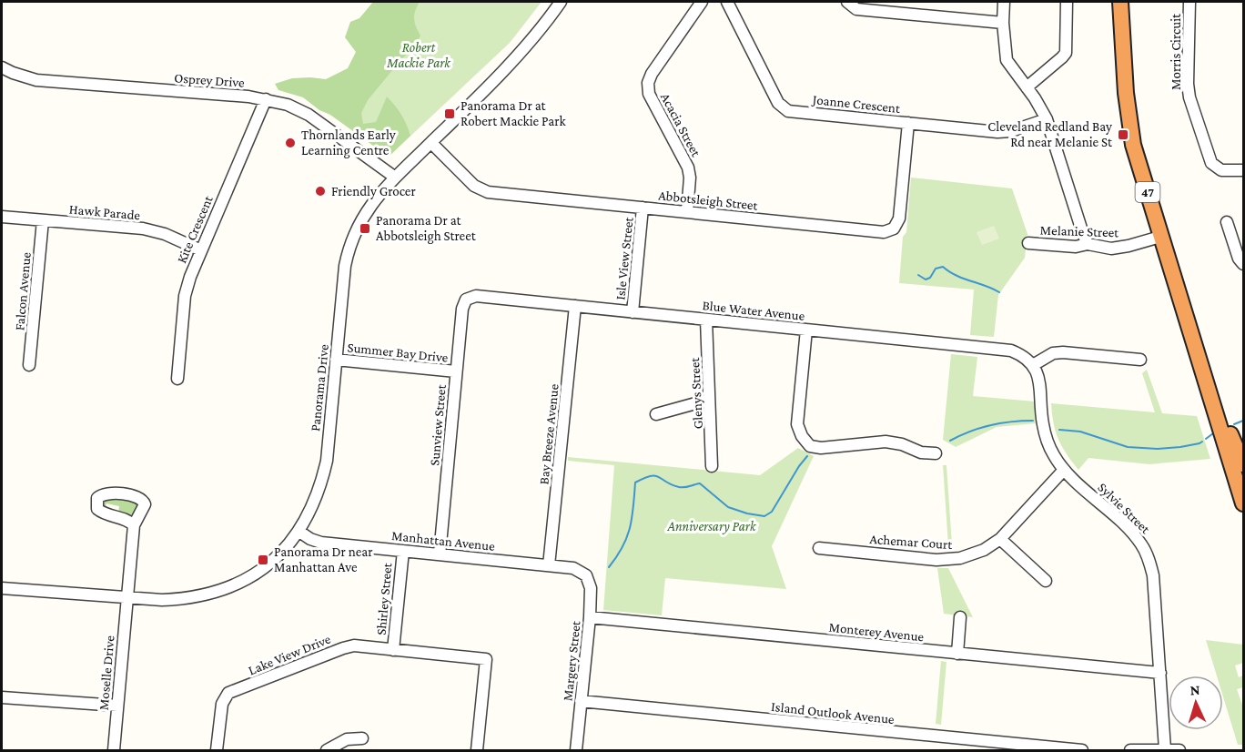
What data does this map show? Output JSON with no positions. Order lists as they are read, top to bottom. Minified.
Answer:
{"streets":{"highway":["47"],"street":["Morris Circuit","Osprey Drive","Joanne Crescent","Acacia Street","Abbotsleigh Street","Hawk Parade","Kite Crescent","Melanie Street","Isle View Street","Falcon Avenue","Blue Water Avenue","Summer Bay Drive","Panorama Drive","Glenys Street","Sunview Street","Bay Breeze Avenue","Sylvie Street","Manhattan Avenue","Achemar Court","Shirley Street","Monterey Avenue","Lake View Drive","Margery Street","Moselle Drive","Island Outlook Avenue"]},"crossings":[["Osprey Drive","Kite Crescent"],["Osprey Drive","Panorama Drive"],["Joanne Crescent","Abbotsleigh Street"],["Acacia Street","Abbotsleigh Street"],["47","Melanie Street"],["Abbotsleigh Street","Isle View Street"],["Abbotsleigh Street","Panorama Drive"],["Hawk Parade","Kite Crescent"],["Hawk Parade","Falcon Avenue"],["Isle View Street","Blue Water Avenue"],["Blue Water Avenue","Glenys Street"],["Blue Water Avenue","Sunview Street"],["Blue Water Avenue","Bay Breeze Avenue"],["Blue Water Avenue","Sylvie Street"],["Summer Bay Drive","Panorama Drive"],["Summer Bay Drive","Sunview Street"],["Panorama Drive","Manhattan Avenue"],["Panorama Drive","Moselle Drive"],["Sunview Street","Manhattan Avenue"],["Bay Breeze Avenue","Manhattan Avenue"],["Sylvie Street","Achemar Court"],["Sylvie Street","Monterey Avenue"],["Manhattan Avenue","Shirley Street"],["Manhattan Avenue","Margery Street"],["Shirley Street","Lake View Drive"],["Monterey Avenue","Margery Street"],["Margery Street","Island Outlook Avenue"]],"parks":["Robert Mackie Park","Anniversary Park"],"places":{"transit":["Panorama Dr at Robert Mackie Park","Cleveland Redland Bay Rd near Melanie St","Panorama Dr at Abbotsleigh Street","Panorama Dr near Manhattan Ave"],"other":["Thornlands Early Learning Centre","Friendly Grocer"]},"north":"top"}
